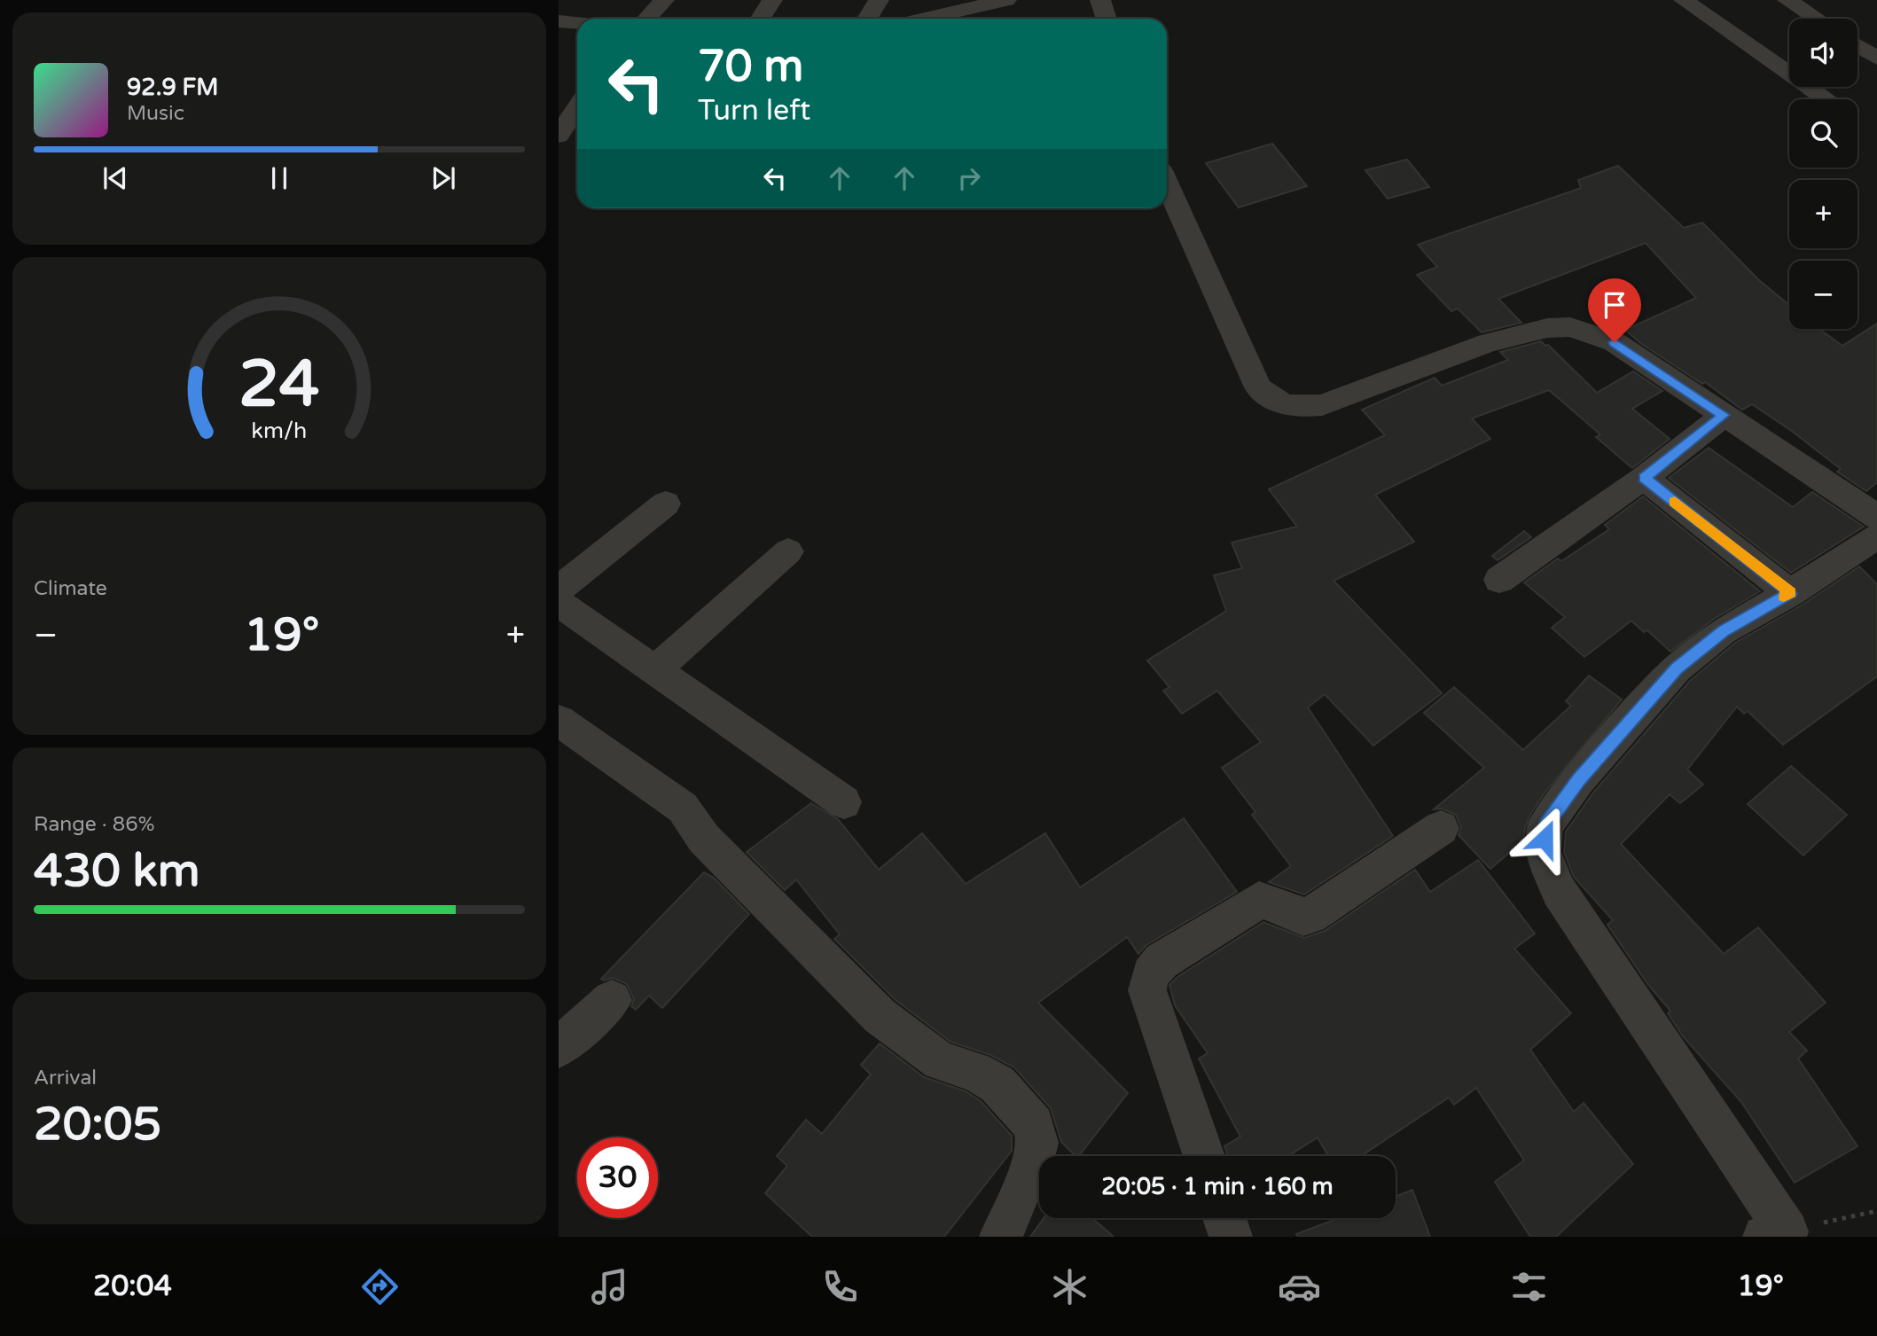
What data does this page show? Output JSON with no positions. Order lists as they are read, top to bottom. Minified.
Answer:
{"page":{"map_buttons":["+","−"],"turn":["70 m","Turn left"],"song":["92.9 FM","Music"],"tile":["Climate",["Range · 86%","430 km"],["Arrival","20:05"]],"heat":["−","19°","+"],"limit":"30","trip":"20:05 · 1 min · 160 m","tabs":["20:04","19°"],"gauge":["24","km/h"]}}
